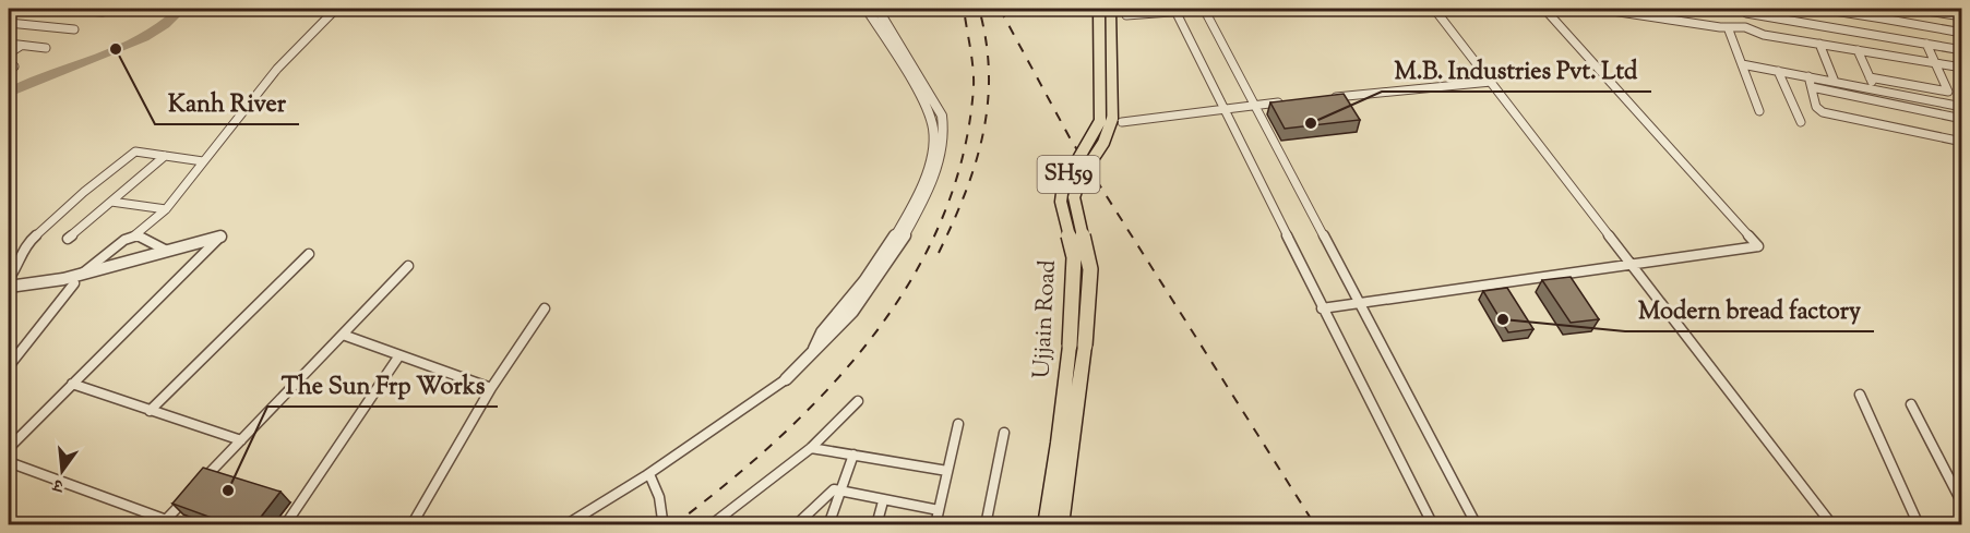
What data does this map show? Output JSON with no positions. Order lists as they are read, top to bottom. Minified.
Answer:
{"streets":{"main road":["SH59","Ujjain Road"]},"crossings":[["SH59","Ujjain Road"]],"places":["Kanh River","M.B. Industries Pvt. Ltd","Modern bread factory","The Sun Frp Works"],"north":"bottom"}
